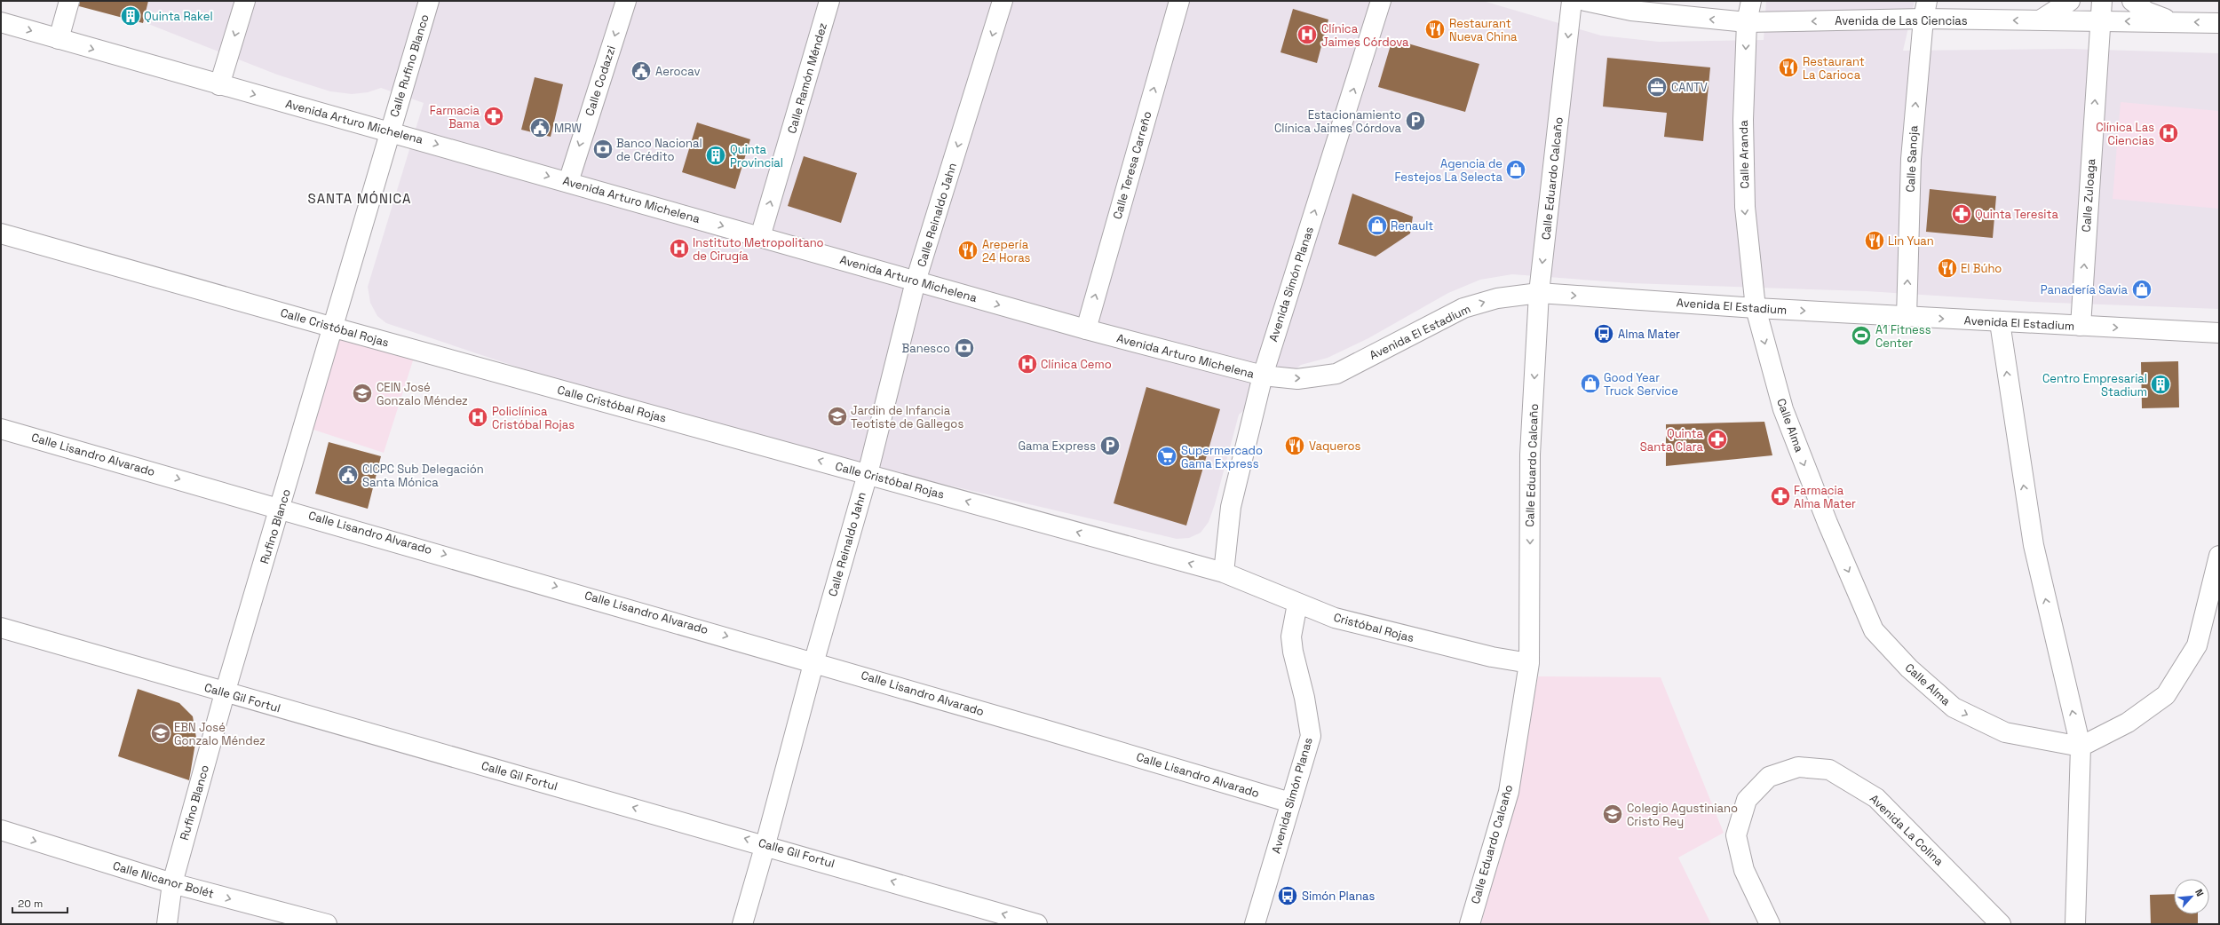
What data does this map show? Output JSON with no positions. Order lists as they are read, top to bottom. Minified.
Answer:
{"streets":{"street":["Avenida de Las Ciencias","Calle Rufino Blanco","Calle Ramón Méndez","Calle Codazzi","Avenida Arturo Michelena","Calle Aranda","Calle Sanoja","Calle Teresa Carreño","Calle Eduardo Calcaño","Calle Zuloaga","Calle Reinaldo Jahn","Avenida Simón Planas","Avenida El Estadium","Calle Cristóbal Rojas","Calle Alma","Calle Lisandro Alvarado","Rufino Blanco","Cristóbal Rojas","Calle Gil Fortul","Avenida La Colina","Calle Nicanor Bolét"]},"crossings":[["Avenida de Las Ciencias","Calle Aranda"],["Avenida de Las Ciencias","Calle Sanoja"],["Avenida de Las Ciencias","Calle Zuloaga"],["Calle Rufino Blanco","Avenida Arturo Michelena"],["Calle Rufino Blanco","Rufino Blanco"],["Calle Ramón Méndez","Avenida Arturo Michelena"],["Calle Codazzi","Avenida Arturo Michelena"],["Avenida Arturo Michelena","Calle Teresa Carreño"],["Avenida Arturo Michelena","Calle Reinaldo Jahn"],["Avenida Arturo Michelena","Avenida Simón Planas"],["Avenida Arturo Michelena","Avenida El Estadium"],["Avenida Arturo Michelena","Rufino Blanco"],["Calle Aranda","Avenida El Estadium"],["Calle Aranda","Calle Alma"],["Calle Sanoja","Avenida El Estadium"],["Calle Eduardo Calcaño","Avenida El Estadium"],["Calle Eduardo Calcaño","Cristóbal Rojas"],["Calle Zuloaga","Avenida El Estadium"],["Calle Reinaldo Jahn","Calle Cristóbal Rojas"],["Calle Reinaldo Jahn","Calle Lisandro Alvarado"],["Calle Reinaldo Jahn","Calle Gil Fortul"],["Avenida Simón Planas","Avenida El Estadium"],["Avenida Simón Planas","Calle Cristóbal Rojas"],["Avenida Simón Planas","Calle Lisandro Alvarado"],["Avenida Simón Planas","Cristóbal Rojas"],["Avenida El Estadium","Calle Alma"],["Calle Cristóbal Rojas","Rufino Blanco"],["Calle Cristóbal Rojas","Cristóbal Rojas"],["Calle Lisandro Alvarado","Rufino Blanco"],["Rufino Blanco","Calle Gil Fortul"],["Rufino Blanco","Calle Nicanor Bolét"]],"one_way":["Avenida de Las Ciencias","Calle Ramón Méndez","Calle Codazzi","Avenida Arturo Michelena","Calle Aranda","Calle Sanoja","Calle Teresa Carreño","Calle Eduardo Calcaño","Calle Zuloaga","Avenida Simón Planas","Avenida El Estadium","Calle Cristóbal Rojas","Calle Alma","Calle Lisandro Alvarado","Calle Gil Fortul","Calle Nicanor Bolét"],"districts":["SANTA MÓNICA"],"places":{"building":["Quinta Rakel","Quinta Provincial","Centro Empresarial Stadium"],"restaurant":["Restaurant Nueva China","Restaurant La Carioca","Lin Yuan","Arepería 24 Horas","El Búho","Vaqueros"],"hospital":["Clínica Jaimes Córdova","Clínica Las Ciencias","Instituto Metropolitano de Cirugía","Clínica Cemo","Policlínica Cristóbal Rojas"],"public building":["Aerocav","MRW","CICPC Sub Delegación Santa Mónica"],"office":["CANTV"],"pharmacy":["Farmacia Bama","Quinta Teresita","Quinta Santa Clara","Farmacia Alma Mater"],"parking":["Estacionamiento Clínica Jaimes Córdova","Gama Express"],"bank":["Banco Nacional de Crédito","Banesco"],"shop":["Agencia de Festejos La Selecta","Renault","Panadería Savia","Good Year Truck Service"],"bus stop":["Alma Mater","Simón Planas"],"sports":["A1 Fitness Center"],"school or university":["CEIN José Gonzalo Méndez","Jardin de Infancia Teotiste de Gallegos","EBN José Gonzalo Méndez","Colegio Agustiniano Cristo Rey"],"supermarket":["Supermercado Gama Express"]},"scale_bar":"20 m","north":"top right"}
